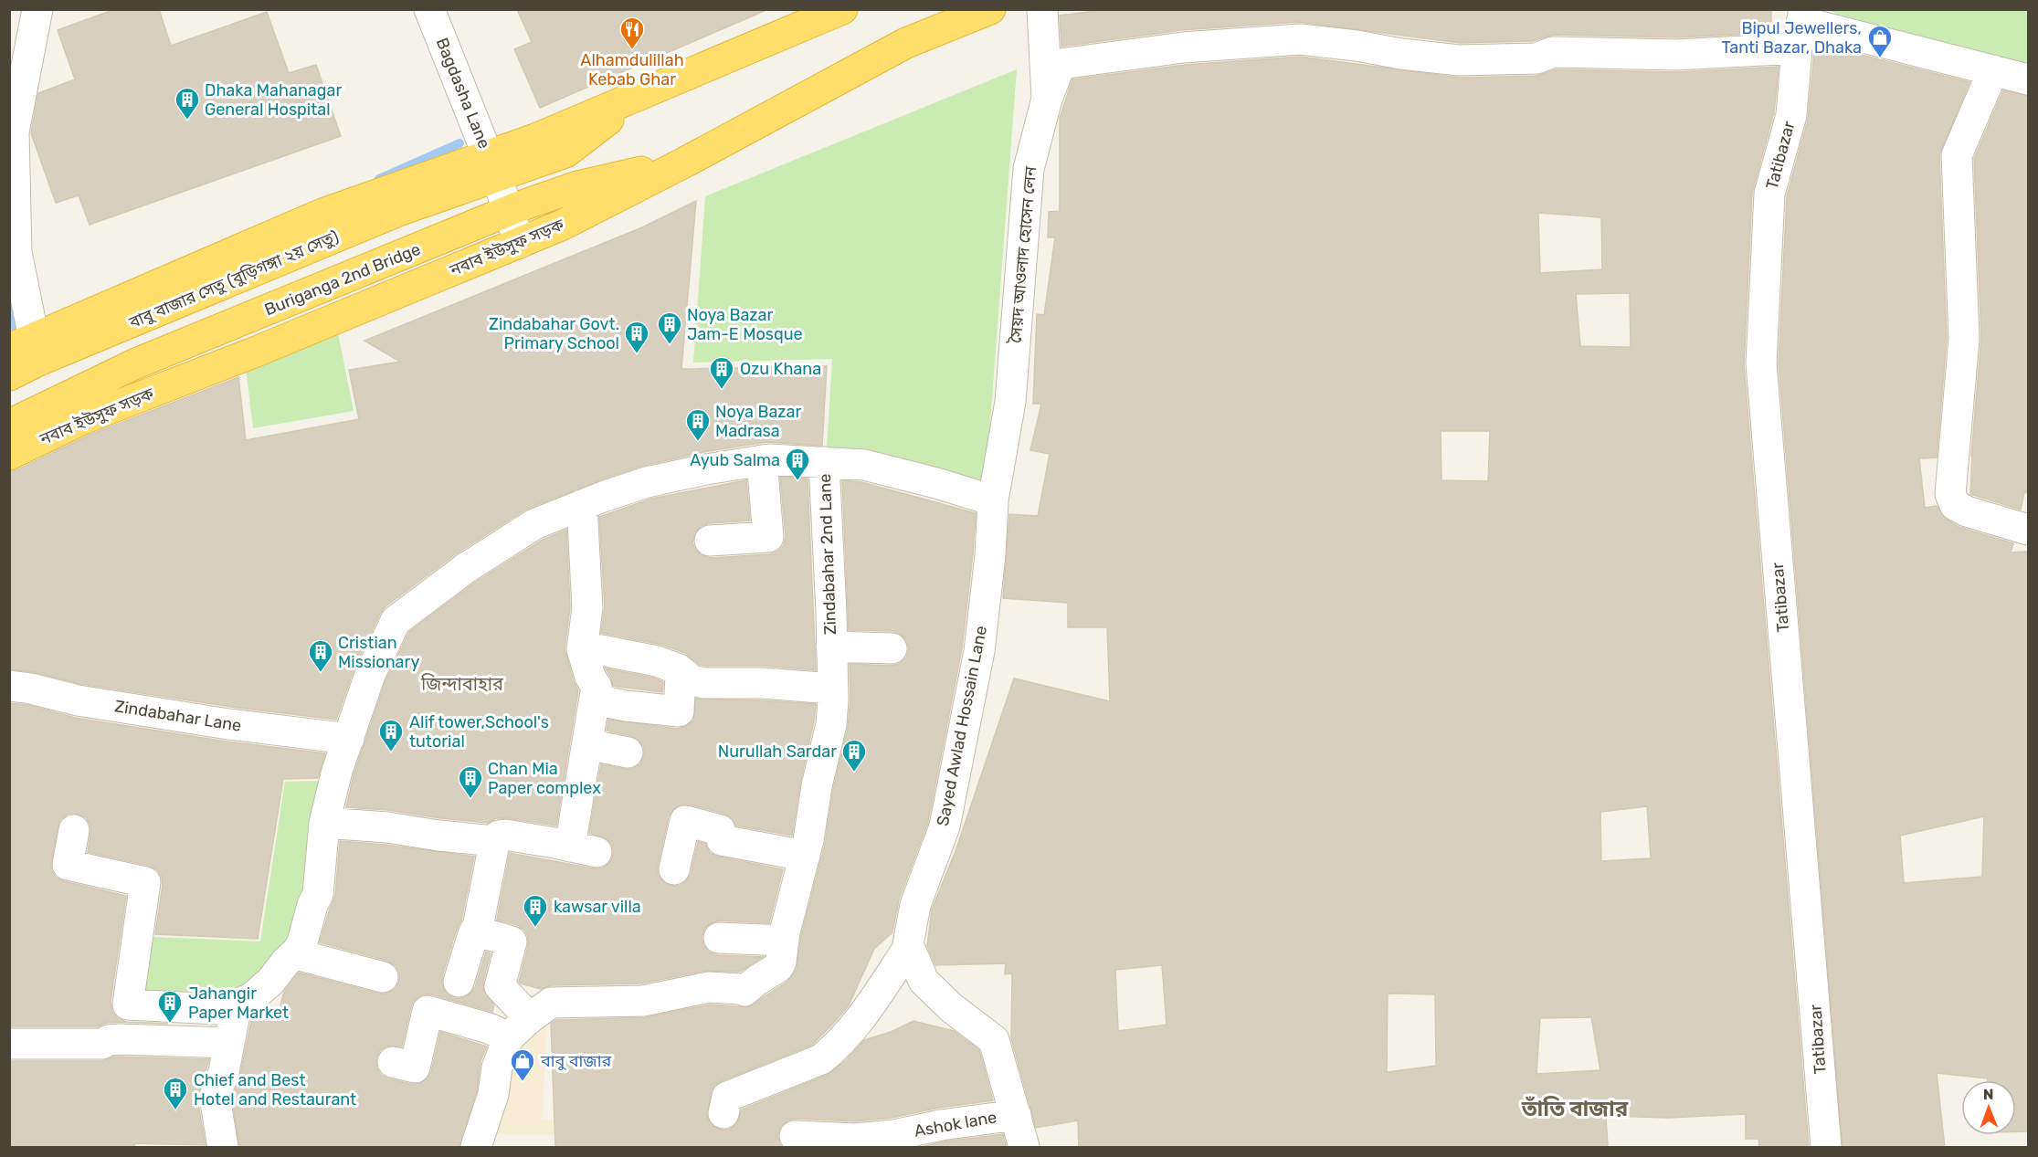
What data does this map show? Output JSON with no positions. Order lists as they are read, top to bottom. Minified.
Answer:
{"streets":{"highway":["নবাব ইউসুফ সড়ক","বাবু বাজার সেতু (বুড়িগঙ্গা ২য় সেতু)","Buriganga 2nd Bridge"],"street":["Bagdasha Lane","Tatibazar","সৈয়দ আওলাদ হোসেন লেন","Zindabahar 2nd Lane","Zindabahar Lane","Sayed Awlad Hossain Lane","Ashok lane"]},"crossings":[["Bagdasha Lane","নবাব ইউসুফ সড়ক"],["Bagdasha Lane","বাবু বাজার সেতু (বুড়িগঙ্গা ২য় সেতু)"],["Bagdasha Lane","Buriganga 2nd Bridge"],["নবাব ইউসুফ সড়ক","Buriganga 2nd Bridge"],["সৈয়দ আওলাদ হোসেন লেন","Zindabahar 2nd Lane"],["সৈয়দ আওলাদ হোসেন লেন","Sayed Awlad Hossain Lane"],["Zindabahar 2nd Lane","Zindabahar Lane"],["Zindabahar 2nd Lane","Sayed Awlad Hossain Lane"]],"districts":["জিন্দাবাহার","তাঁতি বাজার"],"places":{"restaurant":["Alhamdulillah Kebab Ghar"],"shop":["Bipul Jewellers, Tanti Bazar, Dhaka","বাবু বাজার"],"building":["Dhaka Mahanagar General Hospital","Noya Bazar Jam-E Mosque","Zindabahar Govt. Primary School","Ozu Khana","Noya Bazar Madrasa","Ayub Salma","Cristian Missionary","Alif tower,School's tutorial","Nurullah Sardar","Chan Mia Paper complex","kawsar villa","Jahangir Paper Market","Chief and Best Hotel and Restaurant"]},"north":"top"}
